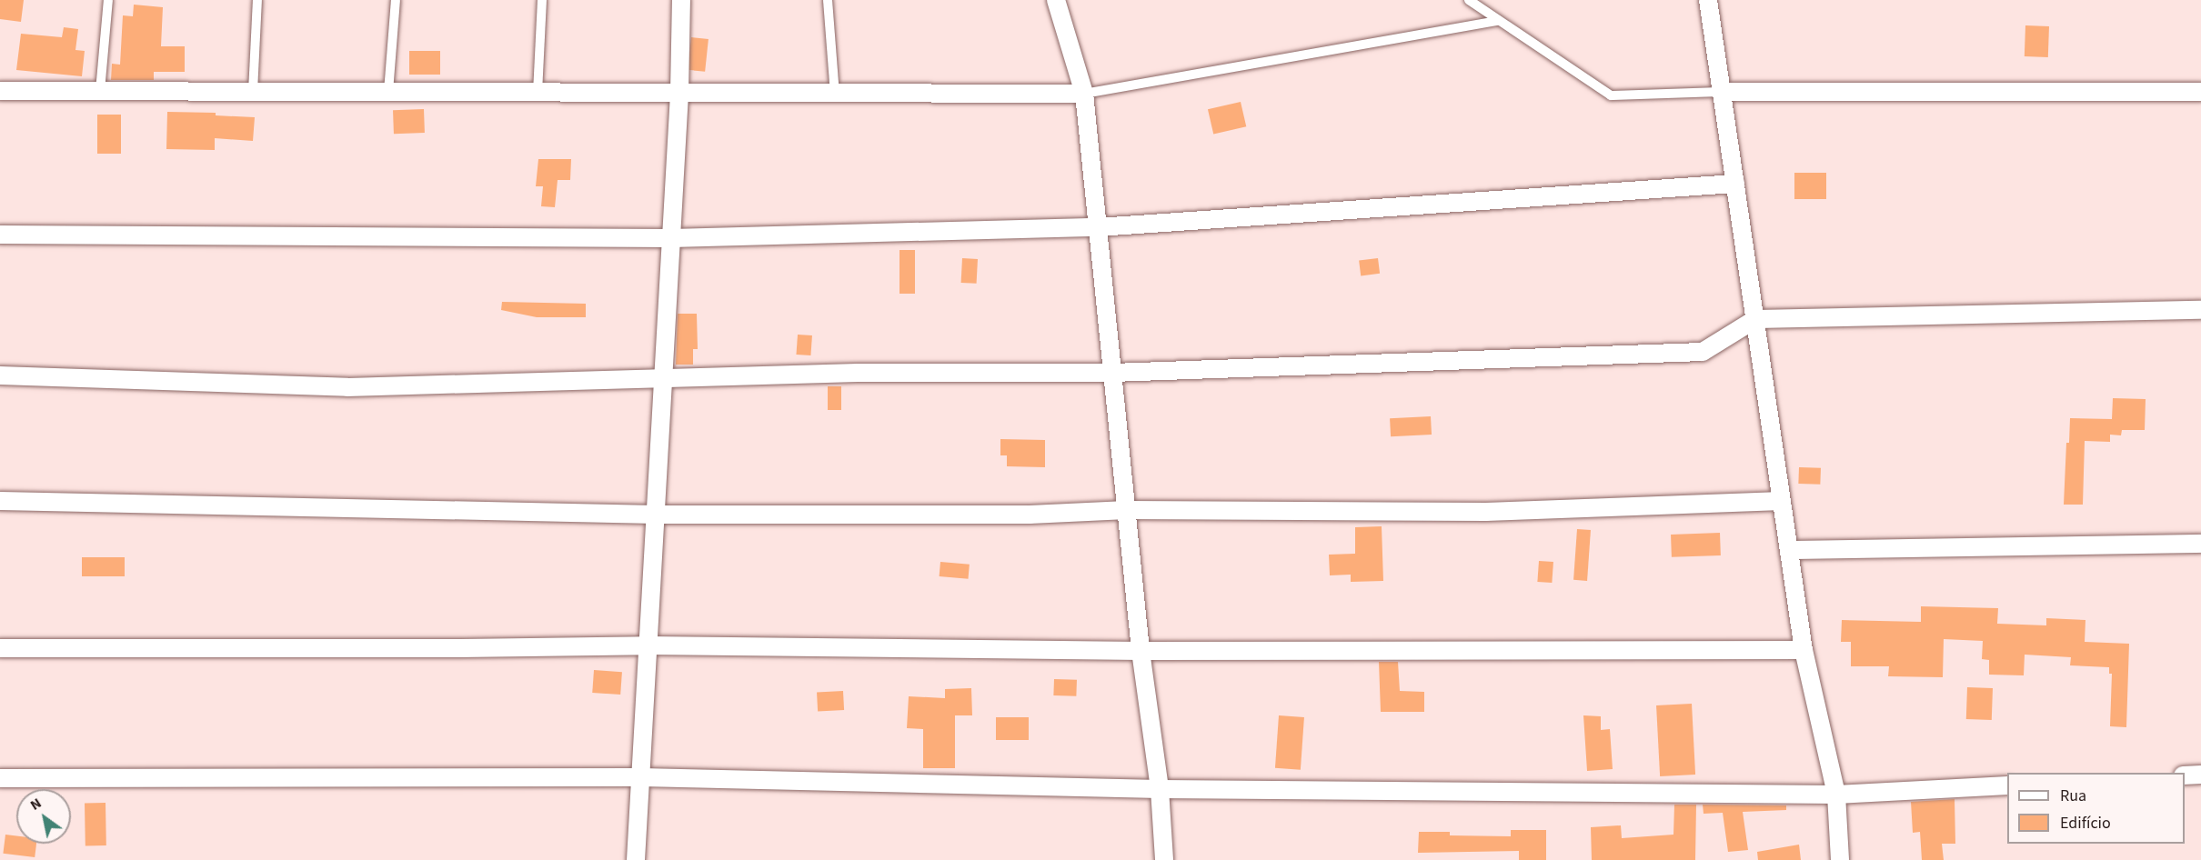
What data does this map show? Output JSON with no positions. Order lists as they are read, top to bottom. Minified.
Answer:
{"legend":["Rua","Edifício"],"north":"top left"}
